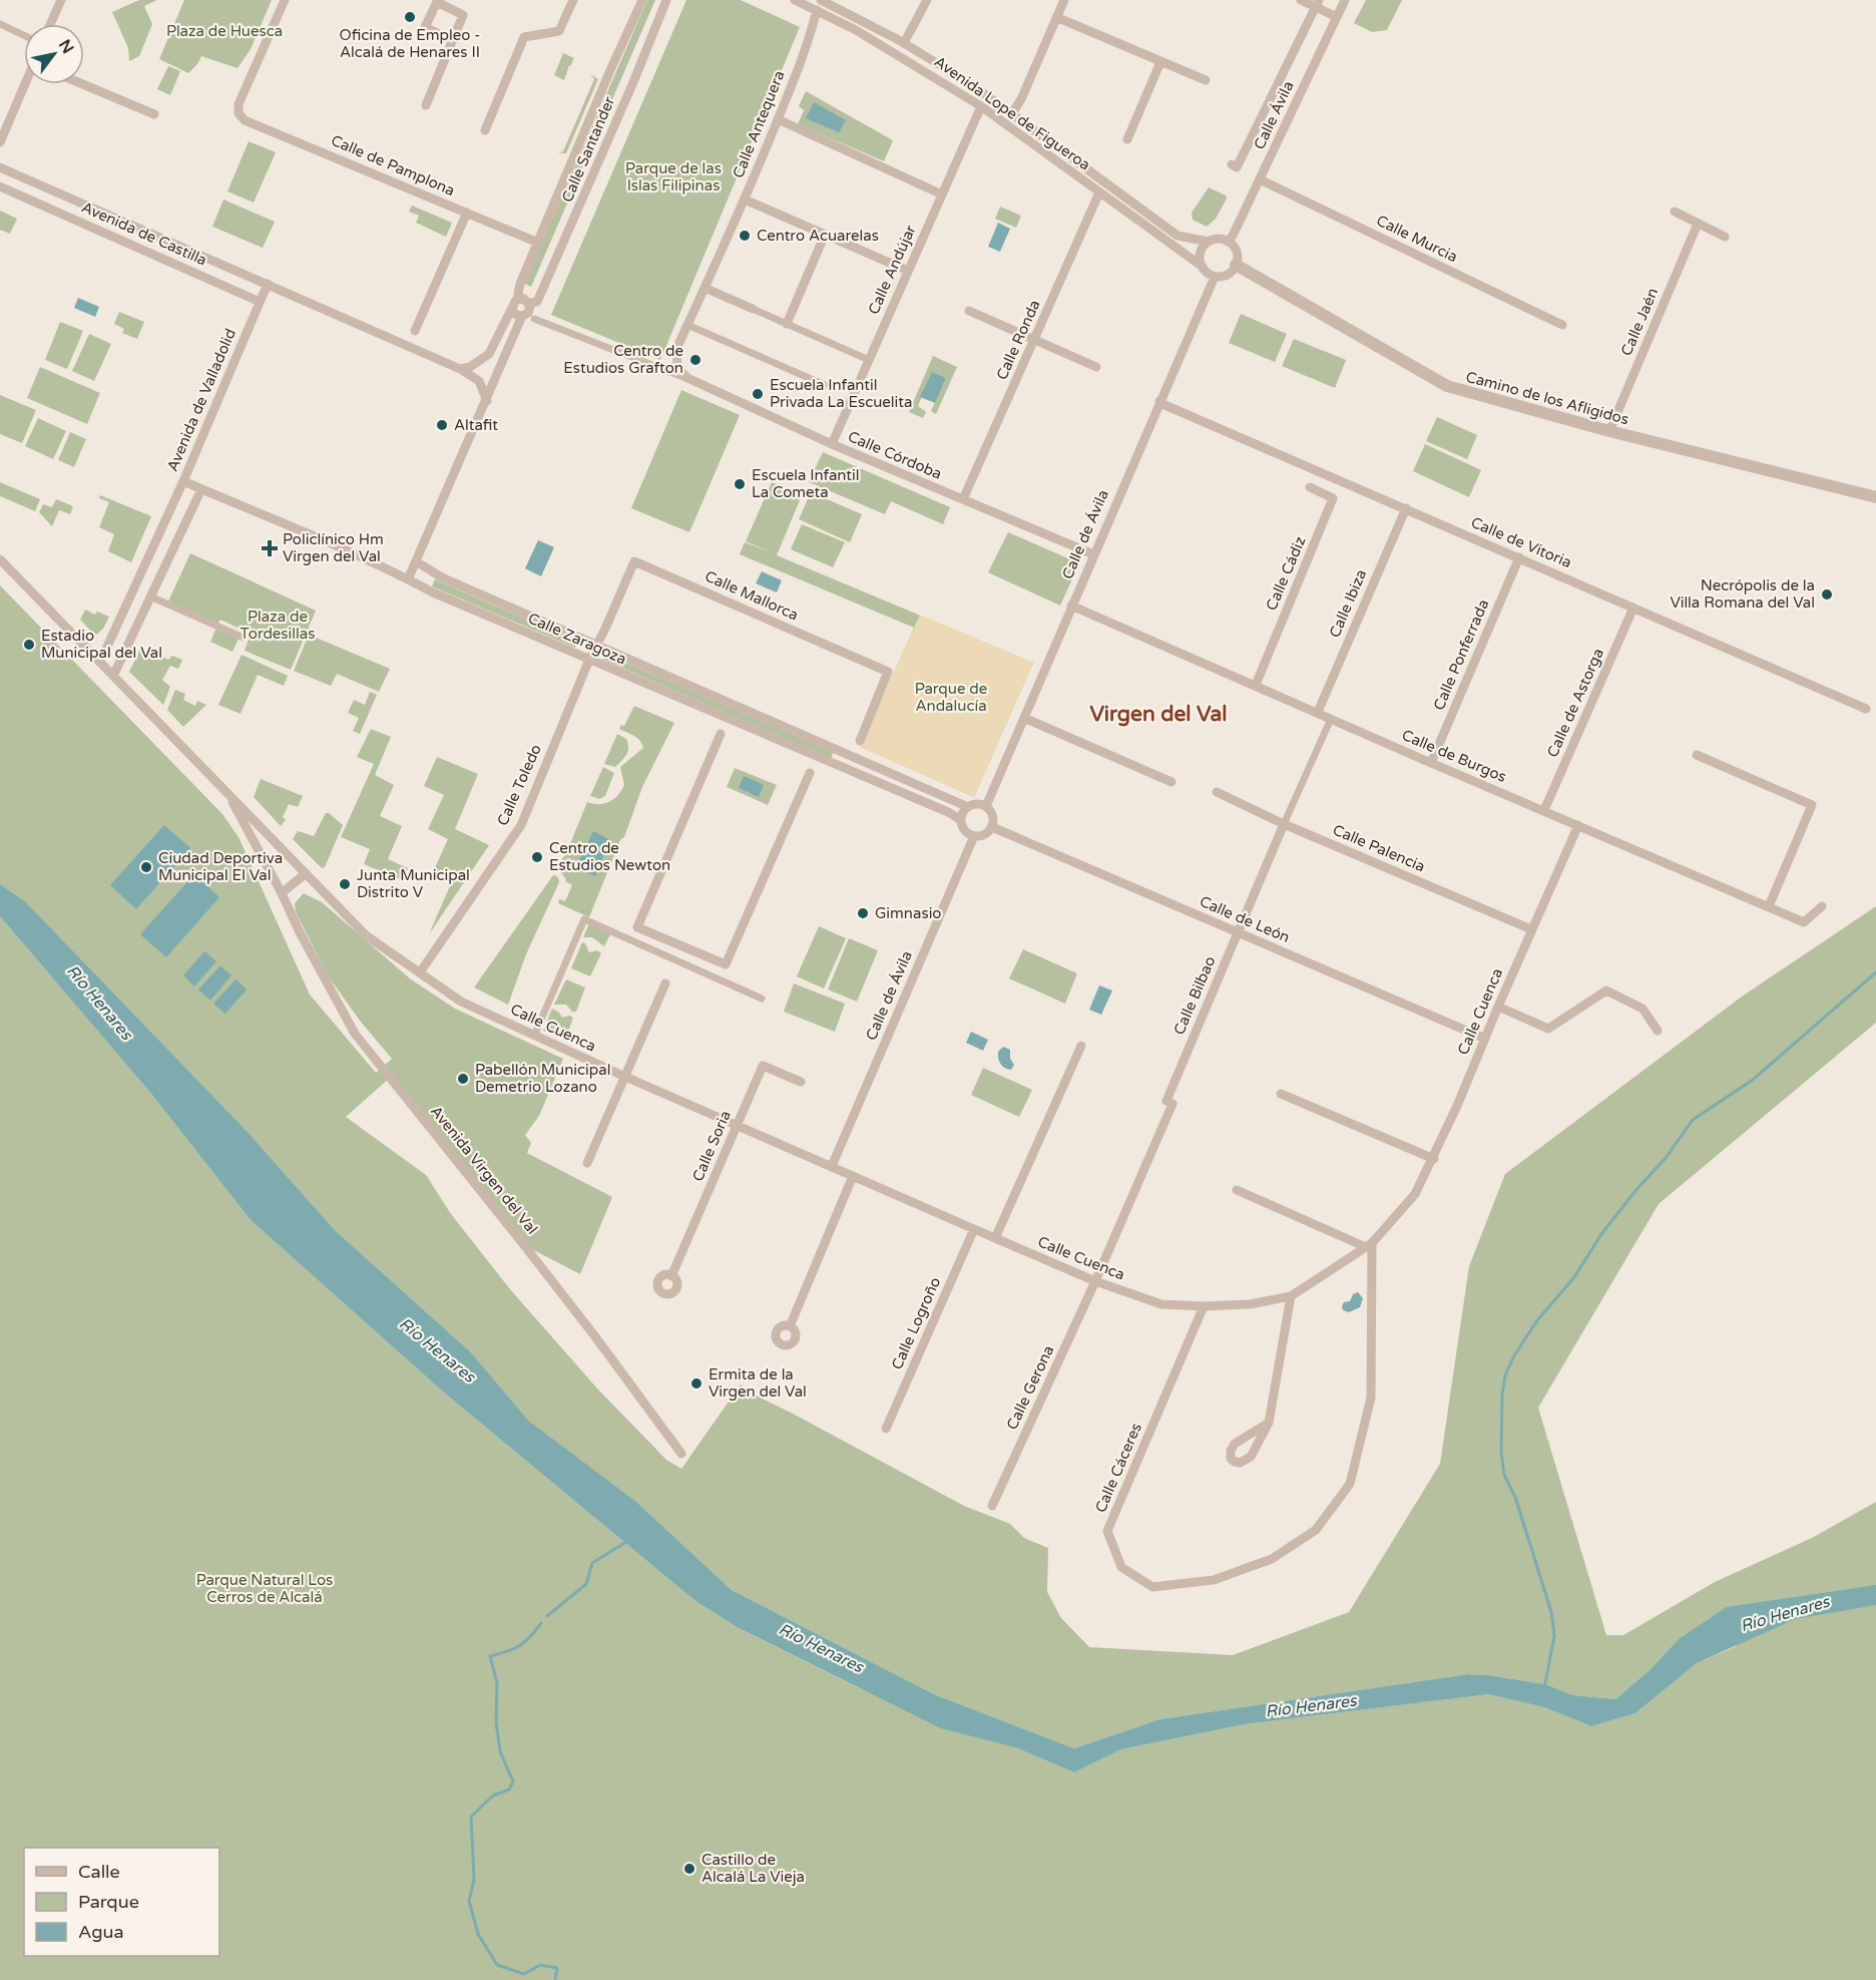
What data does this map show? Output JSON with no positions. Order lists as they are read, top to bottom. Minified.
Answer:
{"streets":{"street":["Avenida Lope de Figueroa","Calle Ávila","Calle Antequera","Calle Santander","Calle de Pamplona","Avenida de Castilla","Calle Murcia","Calle Andújar","Calle Jaén","Calle Ronda","Camino de los Afligidos","Avenida de Valladolid","Calle Córdoba","Calle de Ávila","Calle de Vitoria","Calle Cádiz","Calle Mallorca","Calle Ibiza","Calle Zaragoza","Calle Ponferrada","Calle de Astorga","Calle de Burgos","Calle Toledo","Calle Palencia","Calle de León","Calle Bilbao","Calle Cuenca","Calle Soria","Avenida Virgen del Val","Calle Logroño","Calle Gerona","Calle Cáceres"]},"crossings":[["Avenida Lope de Figueroa","Calle Ávila"],["Avenida Lope de Figueroa","Calle Antequera"],["Avenida Lope de Figueroa","Calle Andújar"],["Avenida Lope de Figueroa","Calle Ronda"],["Avenida Lope de Figueroa","Camino de los Afligidos"],["Avenida Lope de Figueroa","Calle de Ávila"],["Calle Ávila","Calle Murcia"],["Calle Ávila","Camino de los Afligidos"],["Calle Ávila","Calle de Ávila"],["Calle Antequera","Calle Córdoba"],["Calle Santander","Calle de Pamplona"],["Avenida de Castilla","Avenida de Valladolid"],["Calle Andújar","Calle Córdoba"],["Calle Jaén","Camino de los Afligidos"],["Calle Ronda","Calle Córdoba"],["Camino de los Afligidos","Calle de Ávila"],["Avenida de Valladolid","Calle Zaragoza"],["Avenida de Valladolid","Avenida Virgen del Val"],["Calle Córdoba","Calle de Ávila"],["Calle de Ávila","Calle de Vitoria"],["Calle de Ávila","Calle Zaragoza"],["Calle de Ávila","Calle de Burgos"],["Calle de Ávila","Calle de León"],["Calle de Ávila","Calle Cuenca"],["Calle de Vitoria","Calle Ibiza"],["Calle de Vitoria","Calle Ponferrada"],["Calle de Vitoria","Calle de Astorga"],["Calle Cádiz","Calle de Burgos"],["Calle Mallorca","Calle Zaragoza"],["Calle Mallorca","Calle Toledo"],["Calle Ibiza","Calle de Burgos"],["Calle Zaragoza","Calle Toledo"],["Calle Zaragoza","Calle de León"],["Calle Ponferrada","Calle de Burgos"],["Calle de Astorga","Calle de Burgos"],["Calle de Burgos","Calle Bilbao"],["Calle de Burgos","Calle Cuenca"],["Calle Toledo","Calle Cuenca"],["Calle Palencia","Calle Bilbao"],["Calle Palencia","Calle Cuenca"],["Calle de León","Calle Bilbao"],["Calle de León","Calle Cuenca"],["Calle Bilbao","Calle Cuenca"],["Calle Bilbao","Calle Gerona"],["Calle Cuenca","Calle Soria"],["Calle Cuenca","Avenida Virgen del Val"],["Calle Cuenca","Calle Logroño"],["Calle Cuenca","Calle Gerona"],["Calle Cuenca","Calle Cáceres"]],"districts":["Virgen del Val"],"water":["Río Henares"],"parks":["Plaza de Huesca","Parque de las Islas Filipinas","Plaza de Tordesillas","Parque de Andalucía","Parque Natural Los Cerros de Alcalá"],"places":{"other":["Oficina de Empleo - Alcalá de Henares II","Centro Acuarelas","Centro de Estudios Grafton","Escuela Infantil Privada La Escuelita","Altafit","Escuela Infantil La Cometa","Necrópolis de la Villa Romana del Val","Estadio Municipal del Val","Centro de Estudios Newton","Ciudad Deportiva Municipal El Val","Junta Municipal Distrito V","Gimnasio","Pabellón Municipal Demetrio Lozano","Ermita de la Virgen del Val","Castillo de Alcalá La Vieja"],"health":["Policlínico Hm Virgen del Val"]},"legend":["Calle","Parque","Agua"],"north":"top right"}
